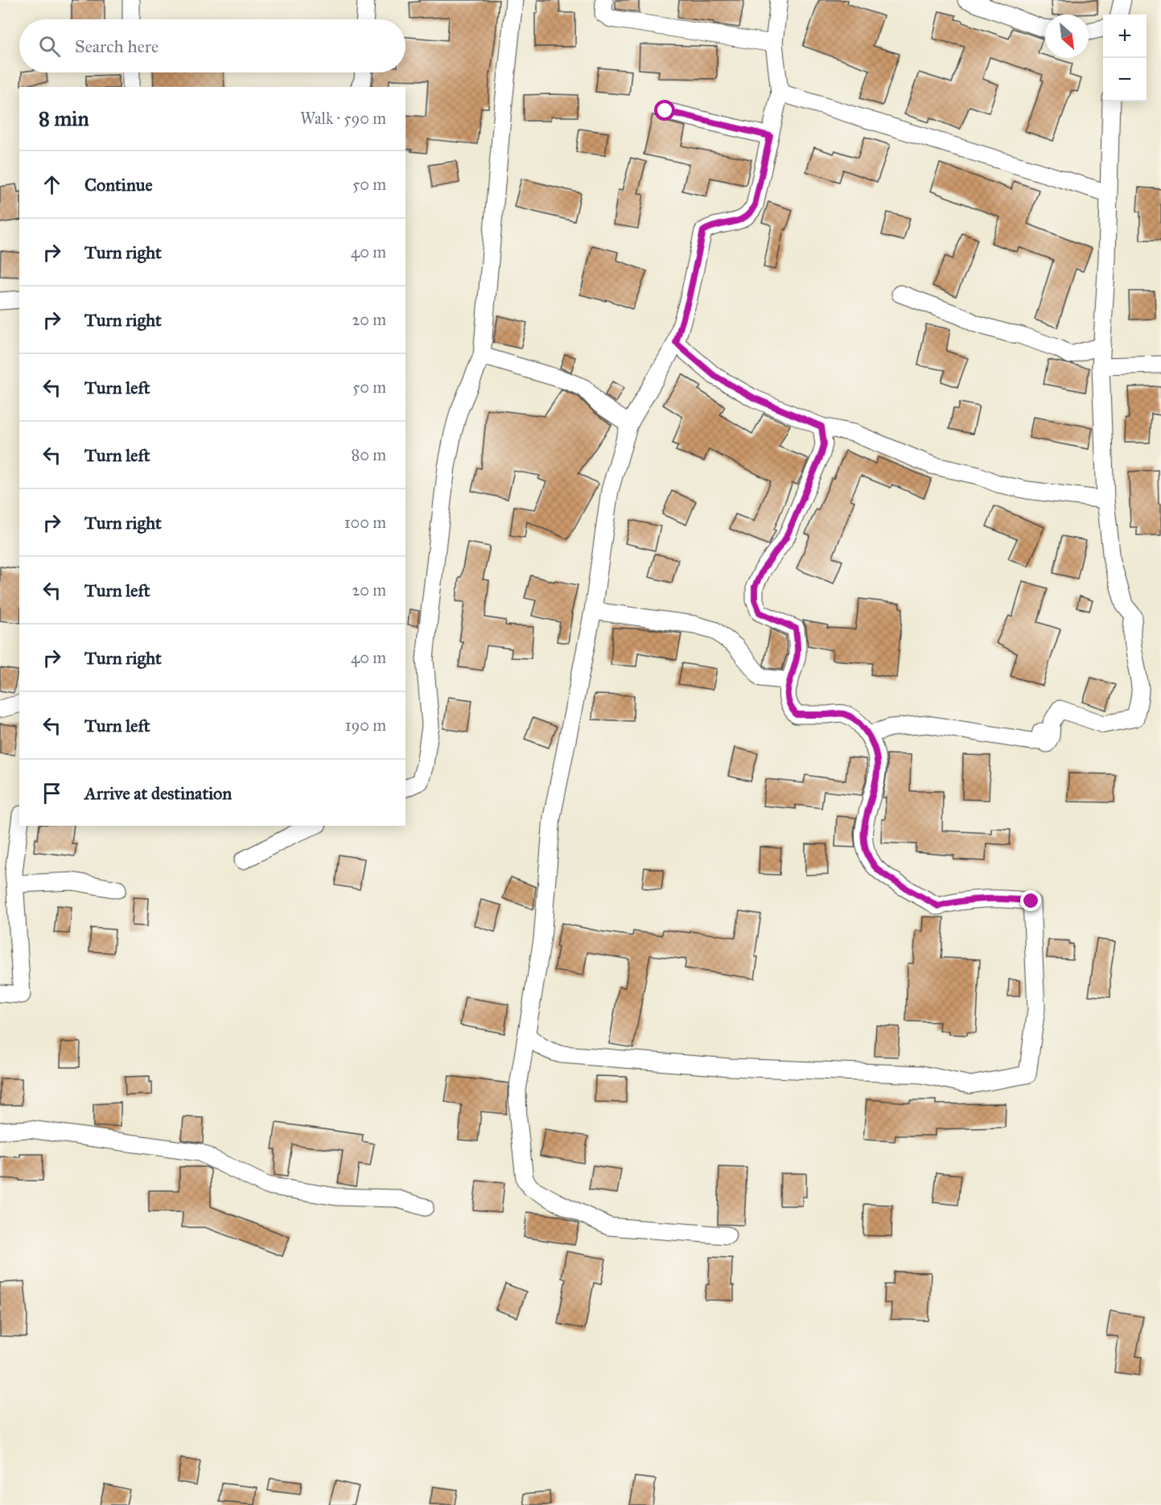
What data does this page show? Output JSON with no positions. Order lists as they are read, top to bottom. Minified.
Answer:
{"north":"bottom right","page":{"map_buttons":["+","−"],"search":"Search here","heading":["8 min","Walk · 590 m"],"list":[["Continue","50 m"],["Turn right","40 m"],["Turn right","20 m"],["Turn left","50 m"],["Turn left","80 m"],["Turn right","100 m"],["Turn left","20 m"],["Turn right","40 m"],["Turn left","190 m"],"Arrive at destination"]}}
